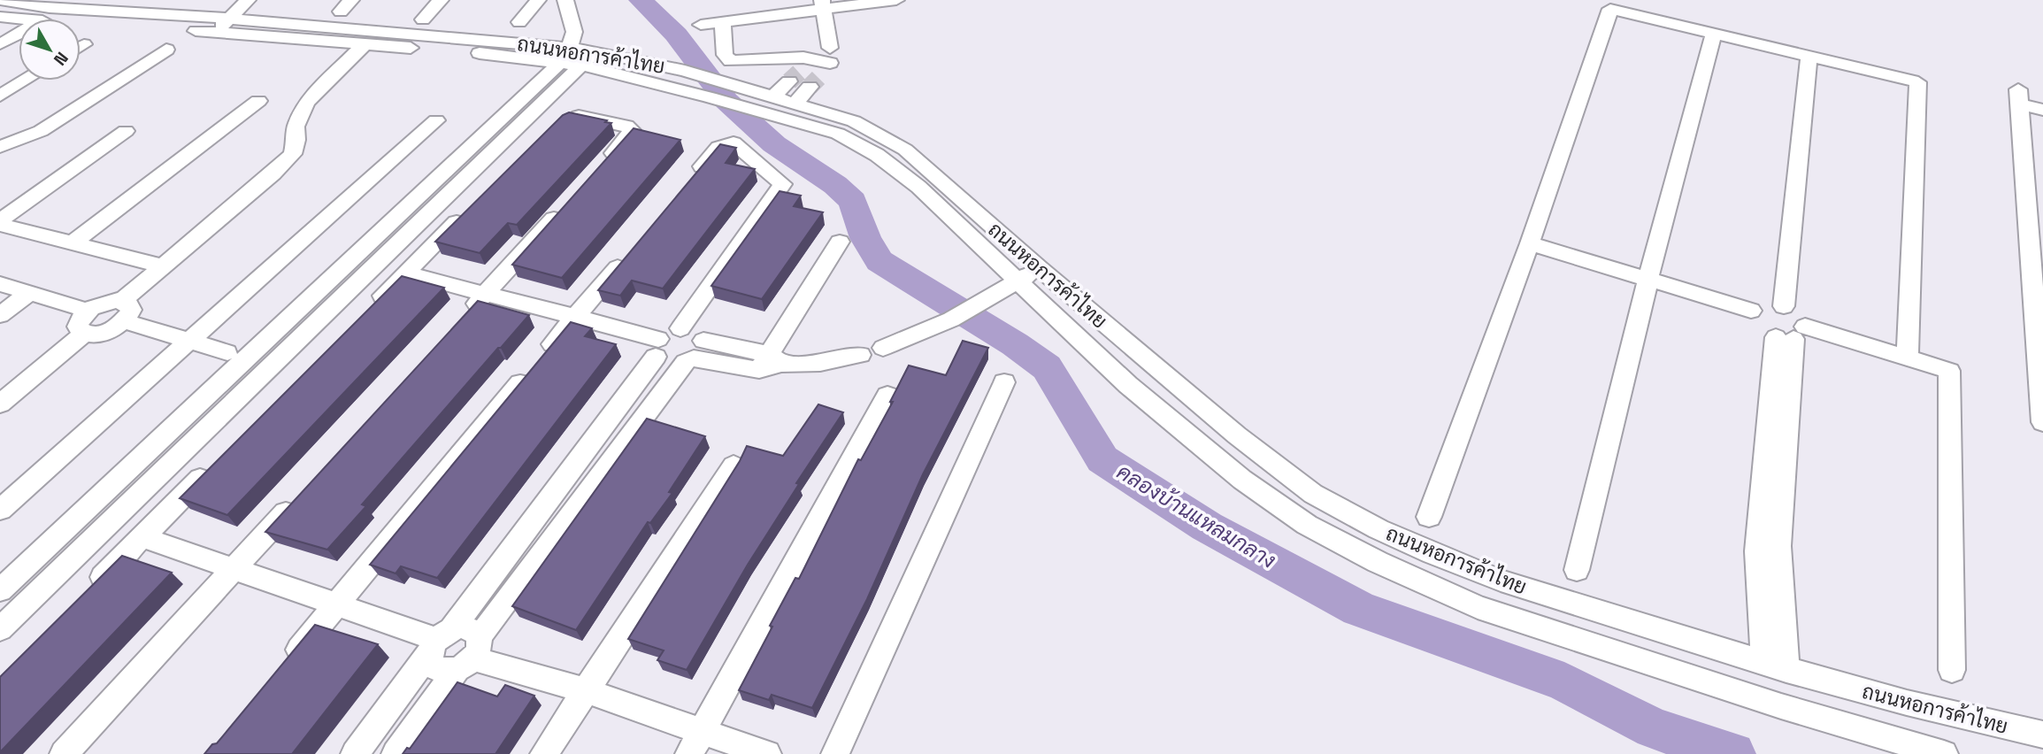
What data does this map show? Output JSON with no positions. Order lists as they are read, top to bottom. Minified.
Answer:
{"streets":{"street":["ถนนหอการค้าไทย"]},"water":["คลองบ้านแหลมกลาง"],"north":"bottom right"}
